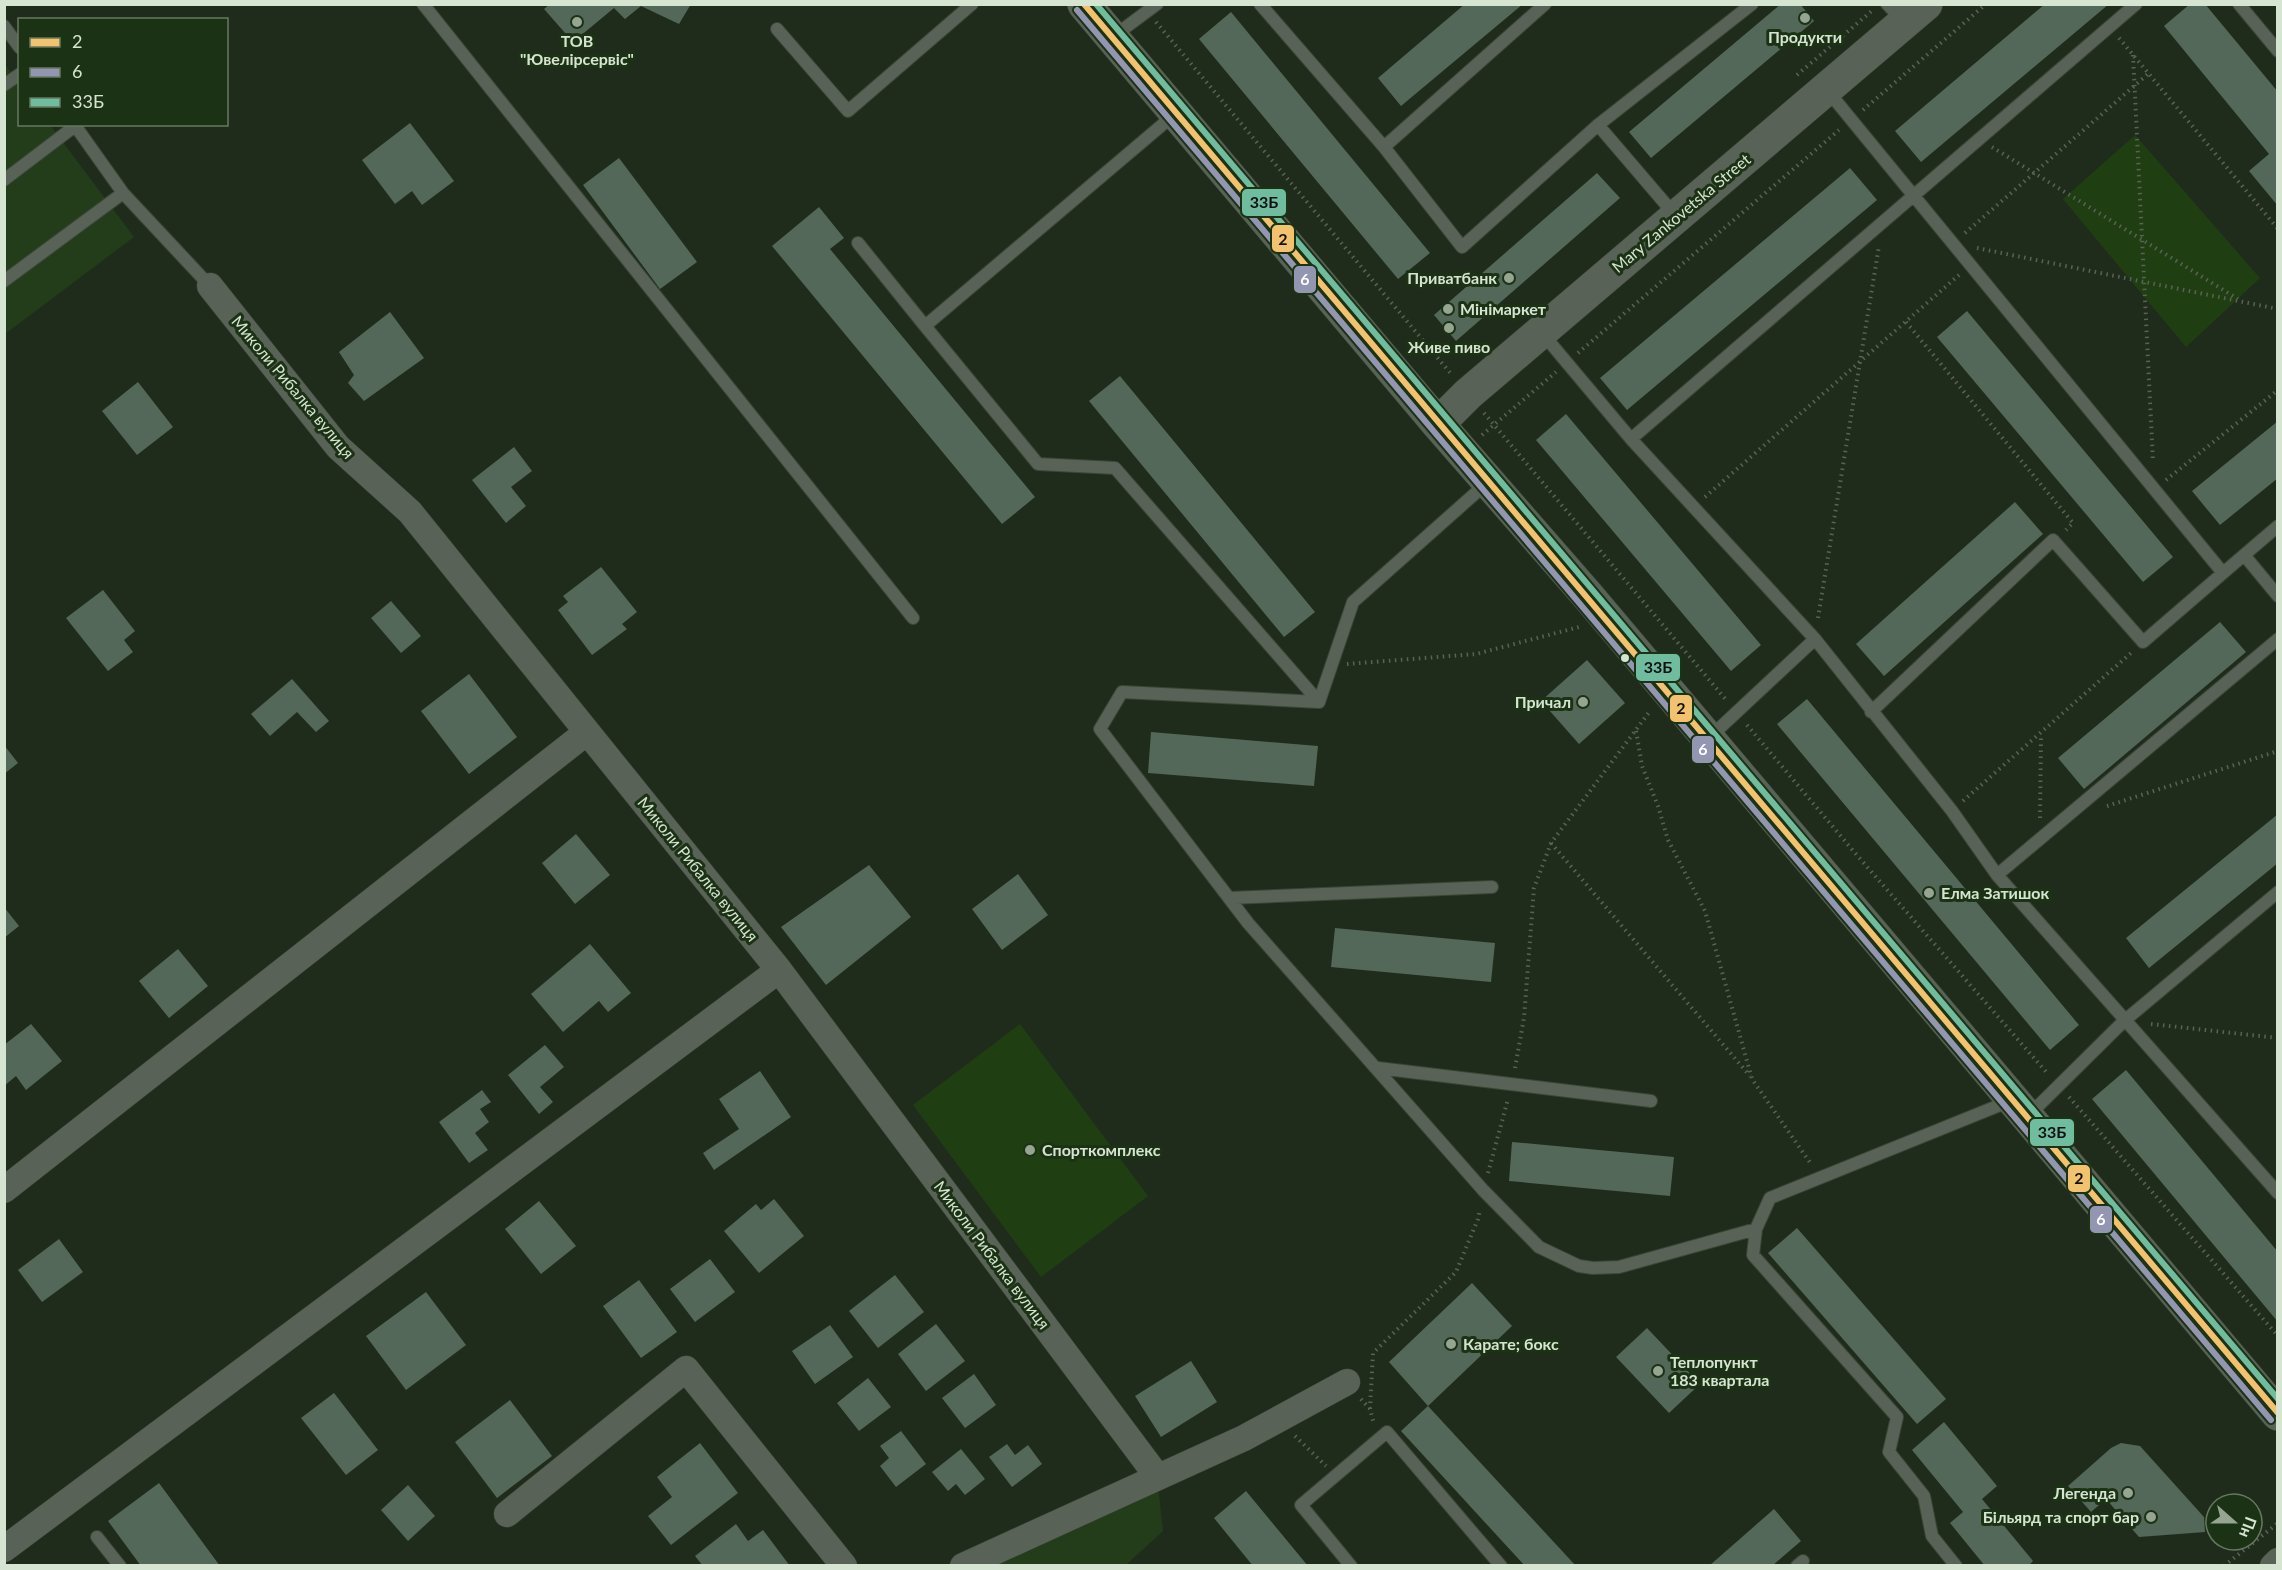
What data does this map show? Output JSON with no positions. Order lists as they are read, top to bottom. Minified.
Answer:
{"streets":{"street":["Mary Zankovetska Street","Миколи Рибалка вулиця"]},"places":["Продукти","ТОВ \"Ювелірсервіс\"","Приватбанк","Мінімаркет","Живе пиво","Причал","Елма Затишок","Спорткомплекс","Карате; бокс","Теплопункт 183 квартала","Легенда","Більярд та спорт бар"],"lines":["transit line 2","transit line 33Б","transit line 6"],"legend":["2","6","33Б"],"north":"right"}
